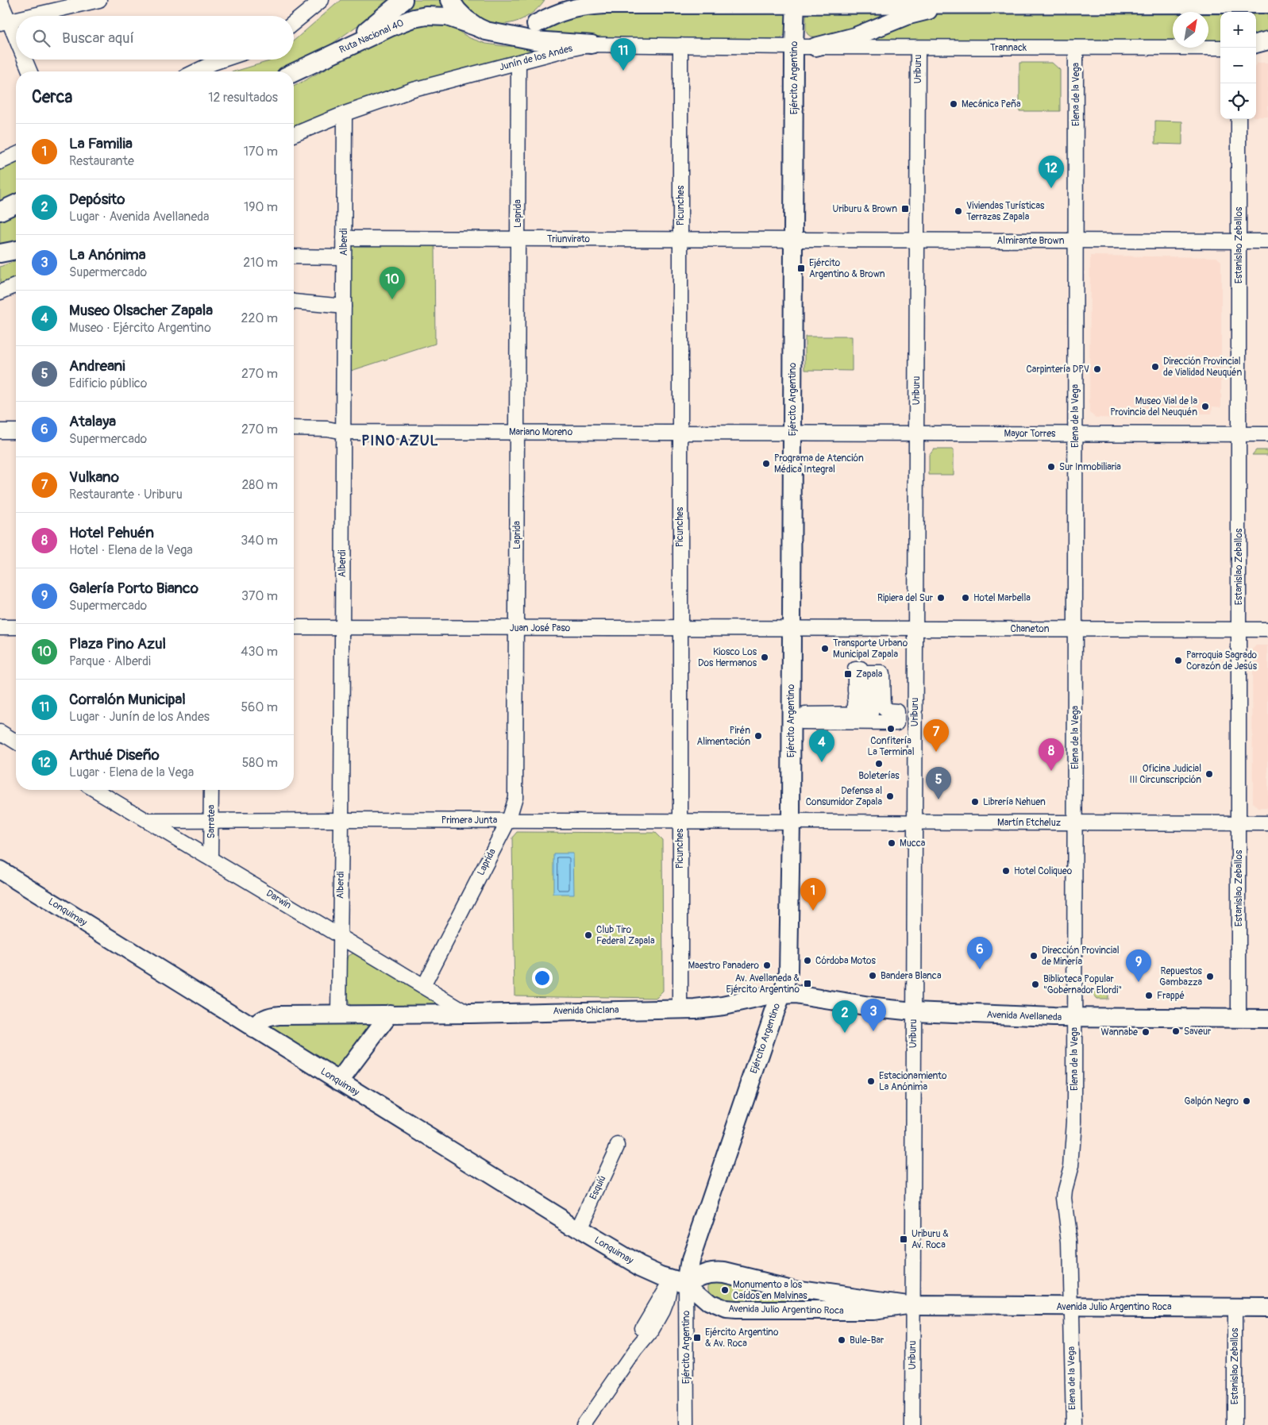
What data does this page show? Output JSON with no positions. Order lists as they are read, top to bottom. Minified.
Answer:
{"streets":{"main road":["Ruta Nacional 40","Ejército Argentino","Lonquimay","Avenida Chiclana","Avenida Avellaneda","Avenida Julio Argentino Roca"],"street":["Trannack","Junín de los Andes","Uriburu","Elena de la Vega","Picunches","Laprida","Triunvirato","Almirante Brown","Alberdi","Estanislao Zeballos","Mariano Moreno","Mayor Torres","Juan José Paso","Chaneton","Primera Junta","Sarratea","Martín Etcheluz","Darwin","Esquiú"]},"crossings":[["Ruta Nacional 40","Junín de los Andes"],["Trannack","Junín de los Andes"],["Trannack","Uriburu"],["Trannack","Ejército Argentino"],["Trannack","Elena de la Vega"],["Junín de los Andes","Ejército Argentino"],["Junín de los Andes","Picunches"],["Junín de los Andes","Laprida"],["Junín de los Andes","Alberdi"],["Uriburu","Almirante Brown"],["Uriburu","Mayor Torres"],["Uriburu","Chaneton"],["Uriburu","Martín Etcheluz"],["Uriburu","Avenida Avellaneda"],["Uriburu","Avenida Julio Argentino Roca"],["Ejército Argentino","Triunvirato"],["Ejército Argentino","Almirante Brown"],["Ejército Argentino","Mariano Moreno"],["Ejército Argentino","Mayor Torres"],["Ejército Argentino","Juan José Paso"],["Ejército Argentino","Chaneton"],["Ejército Argentino","Primera Junta"],["Ejército Argentino","Martín Etcheluz"],["Ejército Argentino","Lonquimay"],["Ejército Argentino","Avenida Chiclana"],["Ejército Argentino","Avenida Avellaneda"],["Ejército Argentino","Avenida Julio Argentino Roca"],["Elena de la Vega","Almirante Brown"],["Elena de la Vega","Mayor Torres"],["Elena de la Vega","Chaneton"],["Elena de la Vega","Martín Etcheluz"],["Elena de la Vega","Avenida Avellaneda"],["Elena de la Vega","Avenida Julio Argentino Roca"],["Picunches","Triunvirato"],["Picunches","Mariano Moreno"],["Picunches","Juan José Paso"],["Picunches","Primera Junta"],["Picunches","Avenida Chiclana"],["Laprida","Triunvirato"],["Laprida","Mariano Moreno"],["Laprida","Juan José Paso"],["Laprida","Primera Junta"],["Laprida","Darwin"],["Triunvirato","Almirante Brown"],["Triunvirato","Alberdi"],["Almirante Brown","Estanislao Zeballos"],["Alberdi","Mariano Moreno"],["Alberdi","Juan José Paso"],["Alberdi","Primera Junta"],["Alberdi","Darwin"],["Alberdi","Avenida Chiclana"],["Estanislao Zeballos","Mayor Torres"],["Estanislao Zeballos","Chaneton"],["Estanislao Zeballos","Martín Etcheluz"],["Estanislao Zeballos","Avenida Avellaneda"],["Estanislao Zeballos","Avenida Julio Argentino Roca"],["Mariano Moreno","Mayor Torres"],["Juan José Paso","Chaneton"],["Primera Junta","Sarratea"],["Primera Junta","Martín Etcheluz"],["Primera Junta","Darwin"],["Sarratea","Darwin"],["Darwin","Avenida Chiclana"],["Lonquimay","Avenida Chiclana"],["Lonquimay","Esquiú"],["Lonquimay","Avenida Julio Argentino Roca"],["Avenida Chiclana","Avenida Avellaneda"]],"districts":["PINO AZUL"],"places":{"other":["Mecánica Peña","Viviendas Turísticas Terrazas Zapala","Dirección Provincial de Vialidad Neuquén","Carpintería DPV","Museo Vial de la Provincia del Neuquén","Programa de Atención Médica Integral","Sur Inmobiliaria","Ripiera del Sur","Hotel Marbella","Transporte Urbano Municipal Zapala","Kiosco Los Dos Hermanos","Parroquia Sagrado Corazón de Jesús","Confitería La Terminal","Pirén Alimentación","Boleterías","Oficina Judicial III Circunscripción","Defensa al Consumidor Zapala","Librería Nehuen","Mucca","Hotel Coliqueo","Club Tiro Federal Zapala","Dirección Provincial de Minería","Córdoba Motos","Maestro Panadero","Bandera Blanca","Repuestos Gambazza","Biblioteca Popular \"Gobernador Elordi\"","Frappé","Saveur","Wannabe","Estacionamiento La Anónima","Galpón Negro","Monumento a los Caídos en Malvinas","Bule-Bar"],"transit":["Uriburu & Brown","Ejército Argentino & Brown","Zapala","Av. Avellaneda & Ejército Argentino","Uriburu & Av. Roca","Ejército Argentino & Av. Roca"]},"north":"top right","page":{"map_buttons":["+","−"],"search":"Buscar aquí","pins":["11","12","10","7","4","8","5","1","6","9","3","2"],"heading":["Cerca","12 resultados"],"list":[{"mark":"1","name":"La Familia","note":"Restaurante","value":"170 m"},{"mark":"2","name":"Depósito","note":"Lugar · Avenida Avellaneda","value":"190 m"},{"mark":"3","name":"La Anónima","note":"Supermercado","value":"210 m"},{"mark":"4","name":"Museo Olsacher Zapala","note":"Museo · Ejército Argentino","value":"220 m"},{"mark":"5","name":"Andreani","note":"Edificio público","value":"270 m"},{"mark":"6","name":"Atalaya","note":"Supermercado","value":"270 m"},{"mark":"7","name":"Vulkano","note":"Restaurante · Uriburu","value":"280 m"},{"mark":"8","name":"Hotel Pehuén","note":"Hotel · Elena de la Vega","value":"340 m"},{"mark":"9","name":"Galería Porto Bianco","note":"Supermercado","value":"370 m"},{"mark":"10","name":"Plaza Pino Azul","note":"Parque · Alberdi","value":"430 m"},{"mark":"11","name":"Corralón Municipal","note":"Lugar · Junín de los Andes","value":"560 m"},{"mark":"12","name":"Arthué Diseño","note":"Lugar · Elena de la Vega","value":"580 m"}]}}
